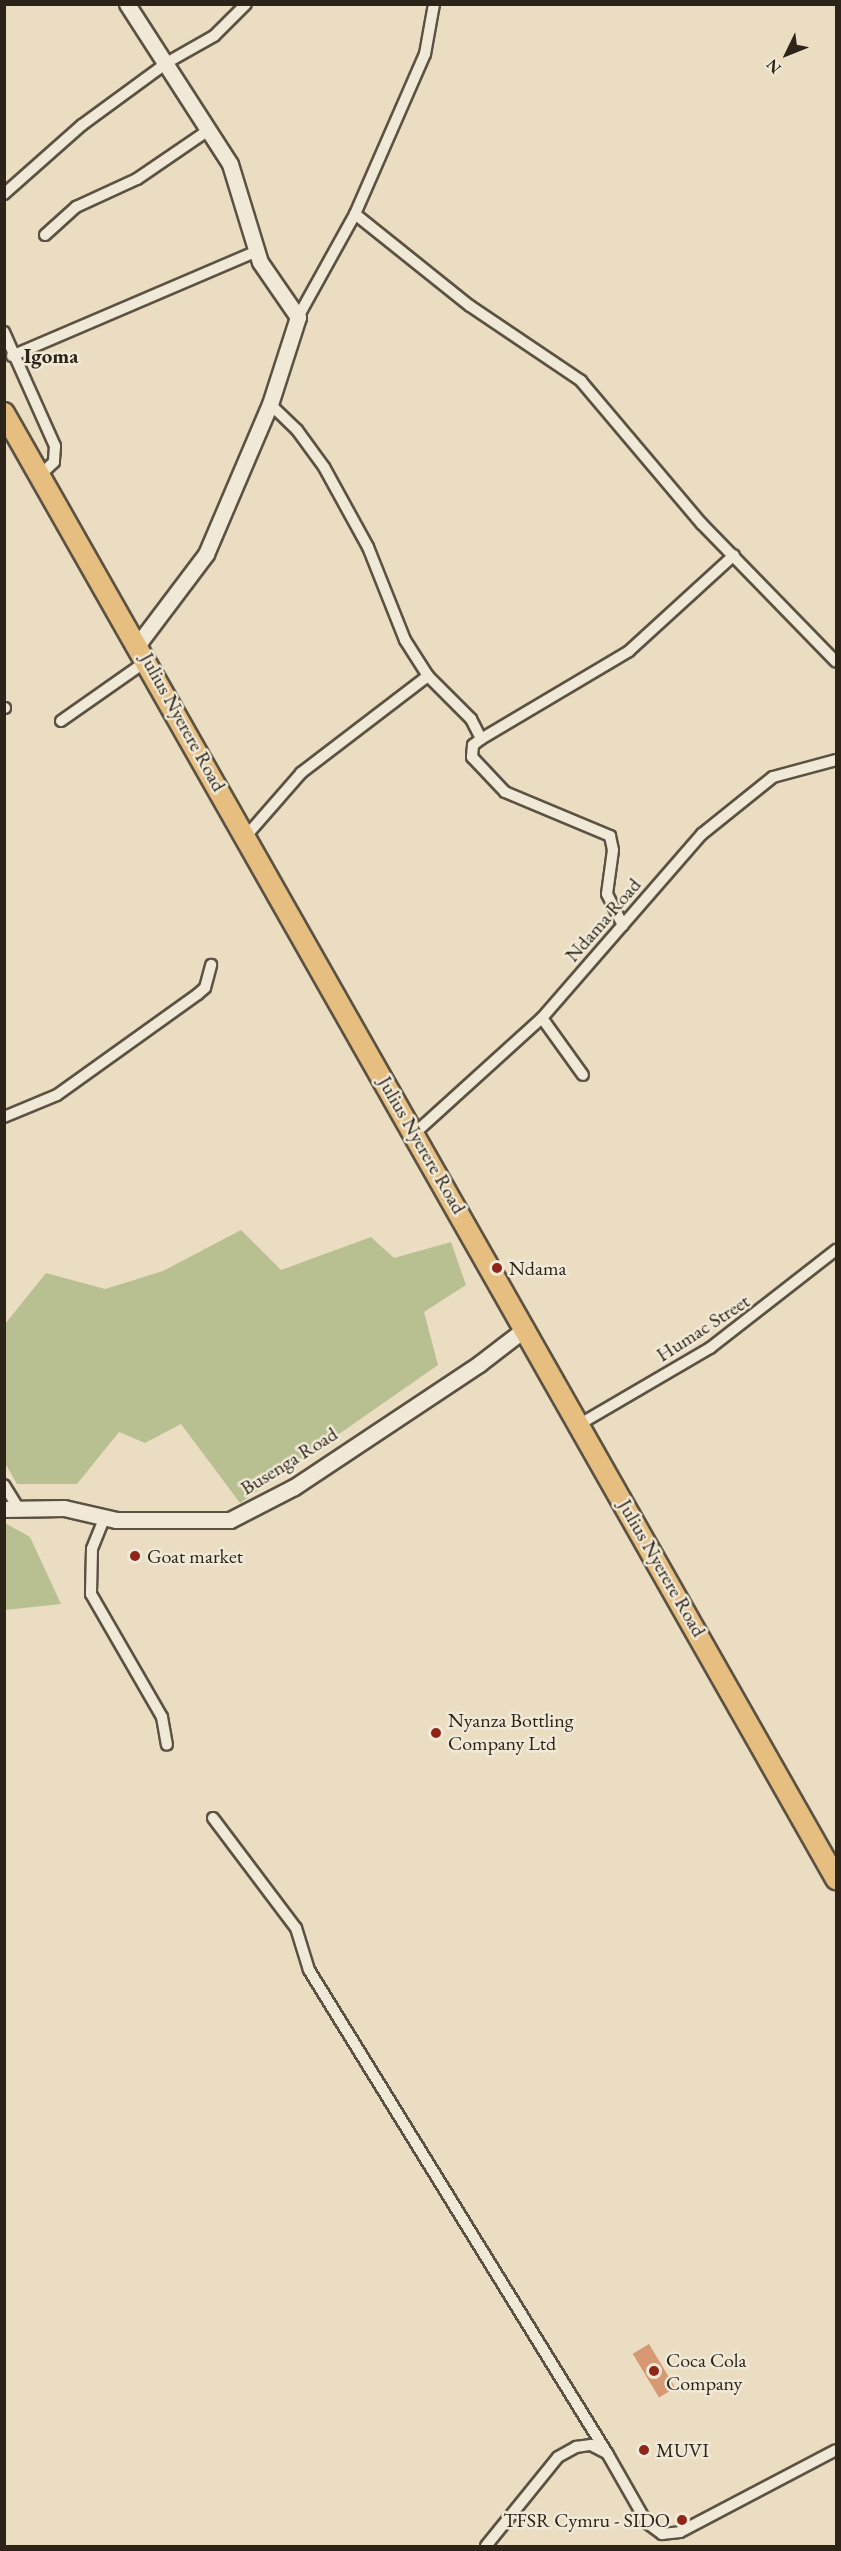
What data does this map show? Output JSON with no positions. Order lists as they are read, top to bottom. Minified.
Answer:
{"streets":{"highway":["Julius Nyerere Road"],"main road":["Busenga Road"],"street":["Ndama Road","Humac Street"]},"crossings":[["Julius Nyerere Road","Ndama Road"],["Julius Nyerere Road","Humac Street"],["Julius Nyerere Road","Busenga Road"]],"districts":["Igoma"],"places":["Ndama","Goat market","Nyanza Bottling Company Ltd","Coca Cola Company","MUVI","TFSR Cymru - SIDO"],"north":"bottom left"}
